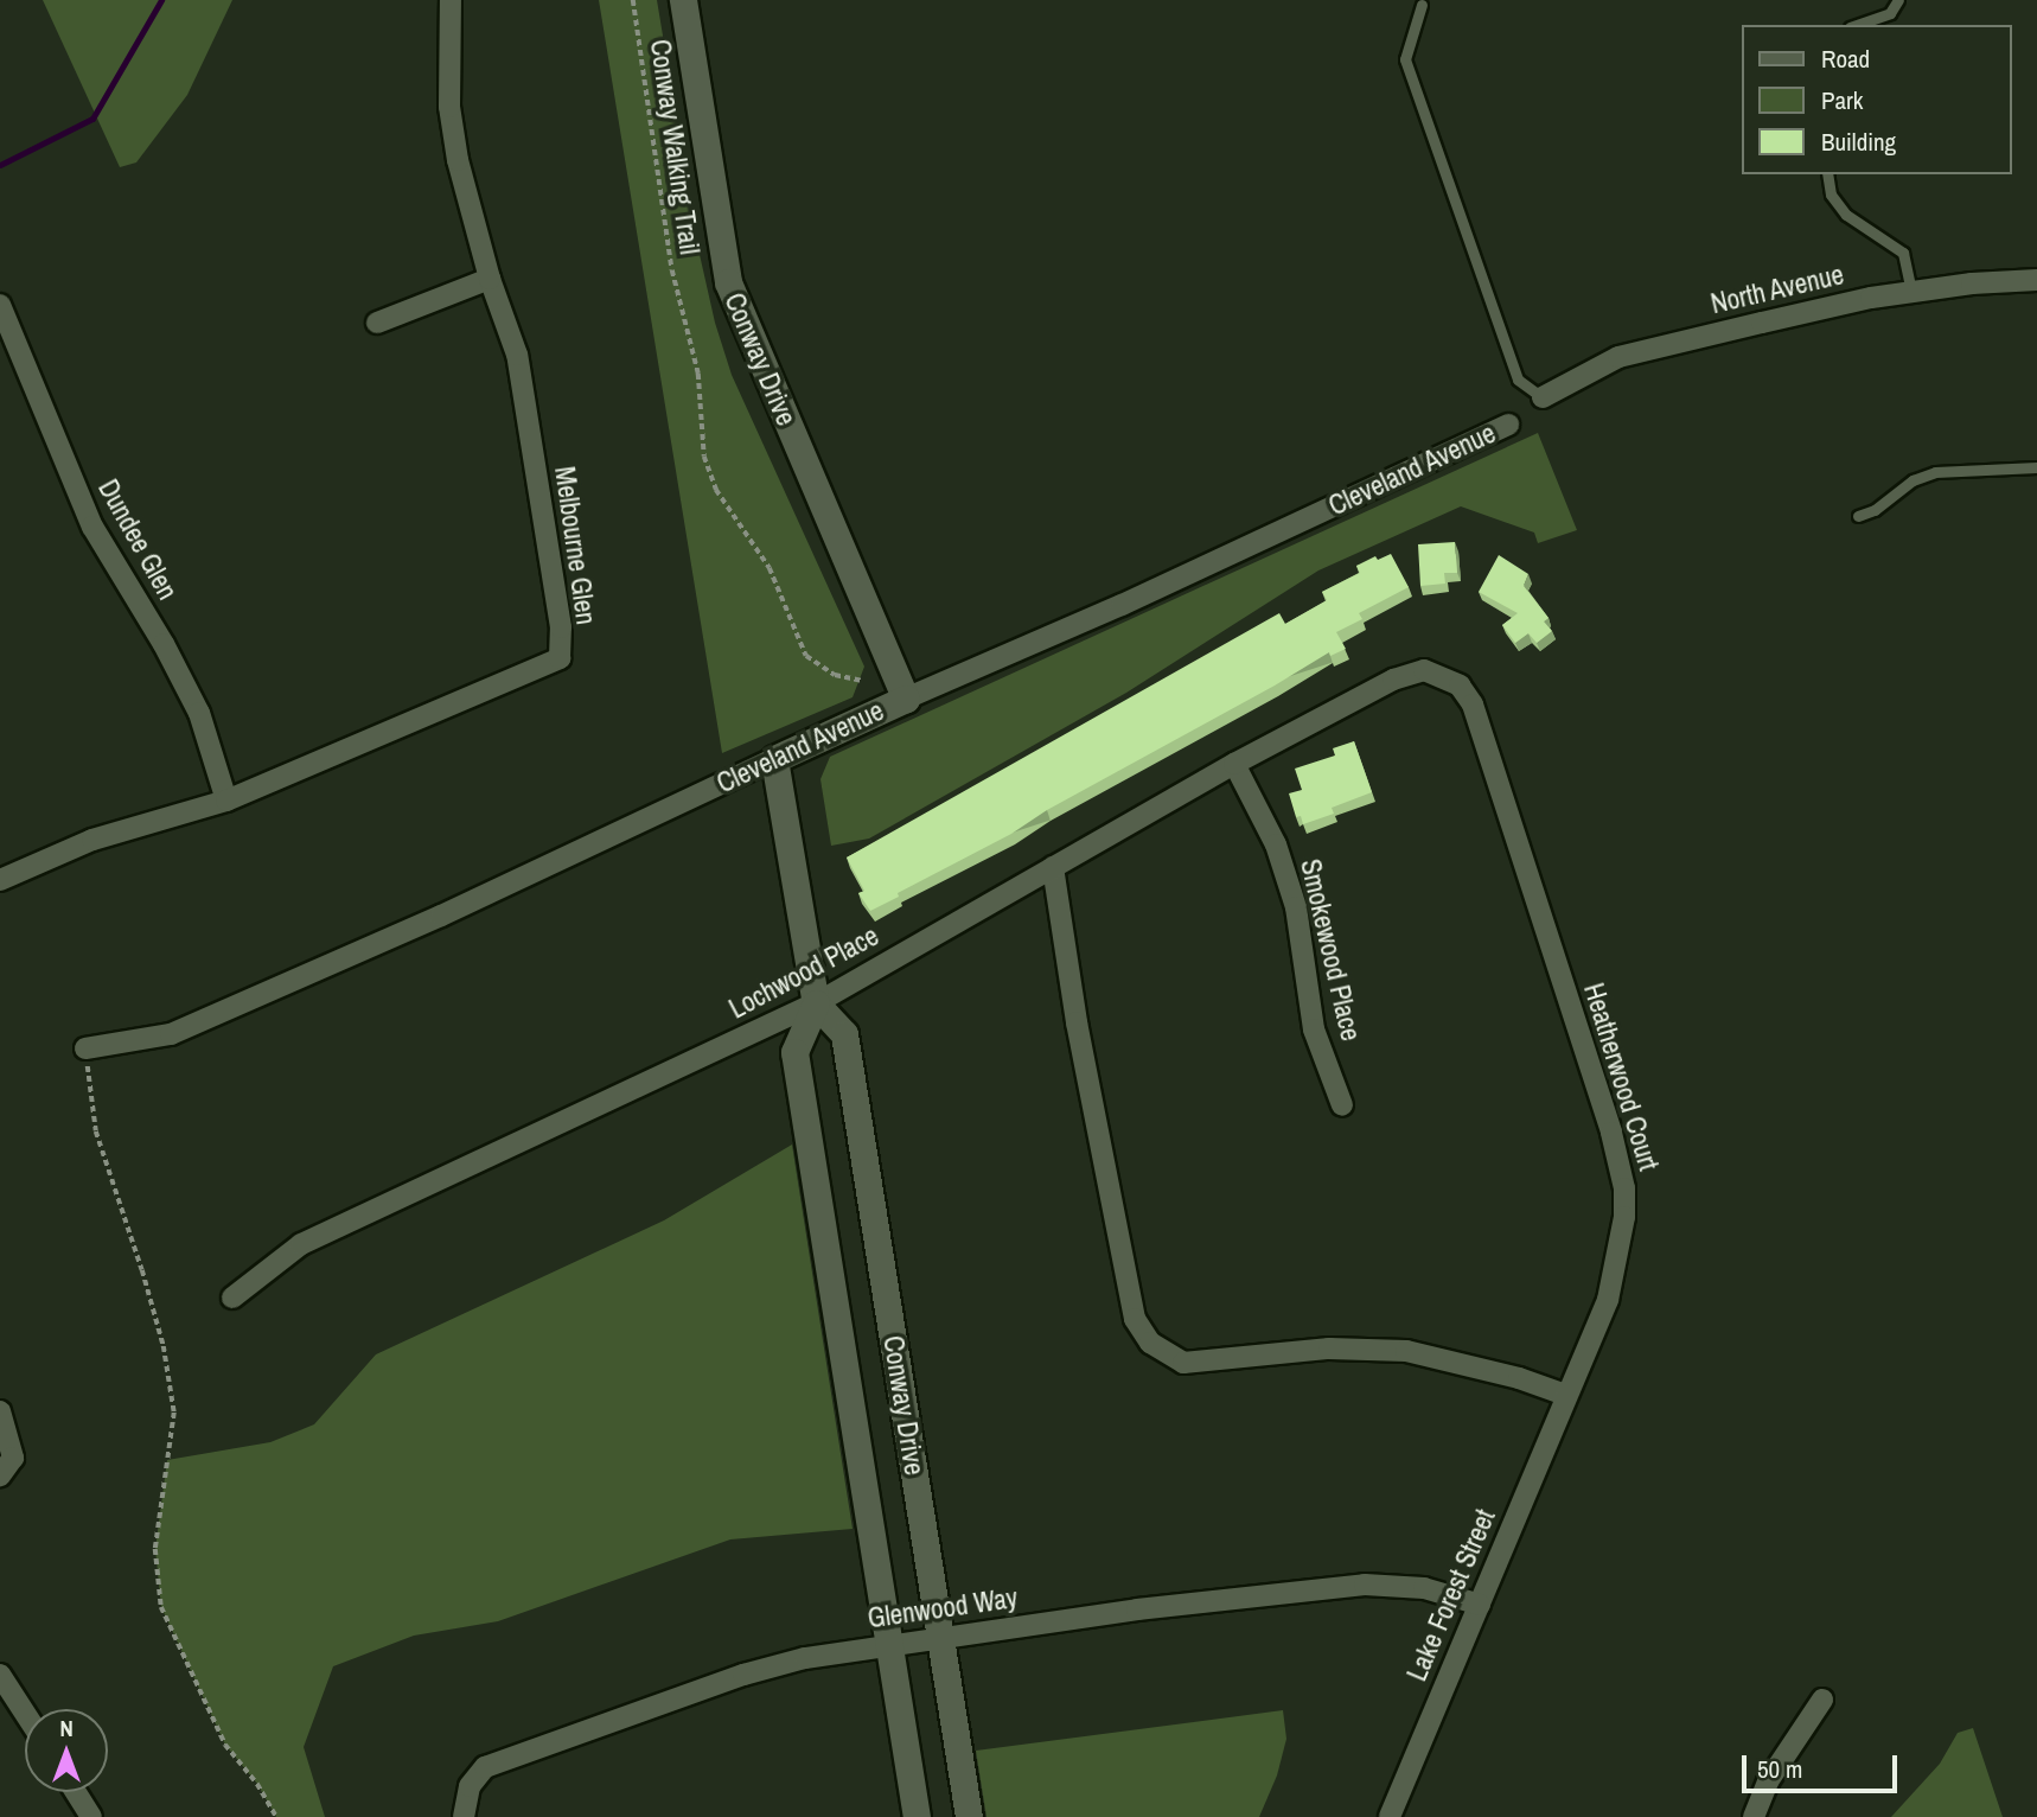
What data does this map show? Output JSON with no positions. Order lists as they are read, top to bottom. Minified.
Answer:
{"streets":{"street":["North Avenue","Conway Drive","Cleveland Avenue","Dundee Glen","Melbourne Glen","Smokewood Place","Lochwood Place","Heatherwood Court","Lake Forest Street","Glenwood Way"],"path":["Conway Walking Trail"]},"crossings":[["Conway Drive","Cleveland Avenue"],["Conway Drive","Lochwood Place"],["Conway Drive","Glenwood Way"],["Dundee Glen","Melbourne Glen"],["Smokewood Place","Lochwood Place"],["Lochwood Place","Heatherwood Court"],["Heatherwood Court","Lake Forest Street"],["Lake Forest Street","Glenwood Way"]],"legend":["Road","Park","Building"],"scale_bar":"50 m","north":"top"}
